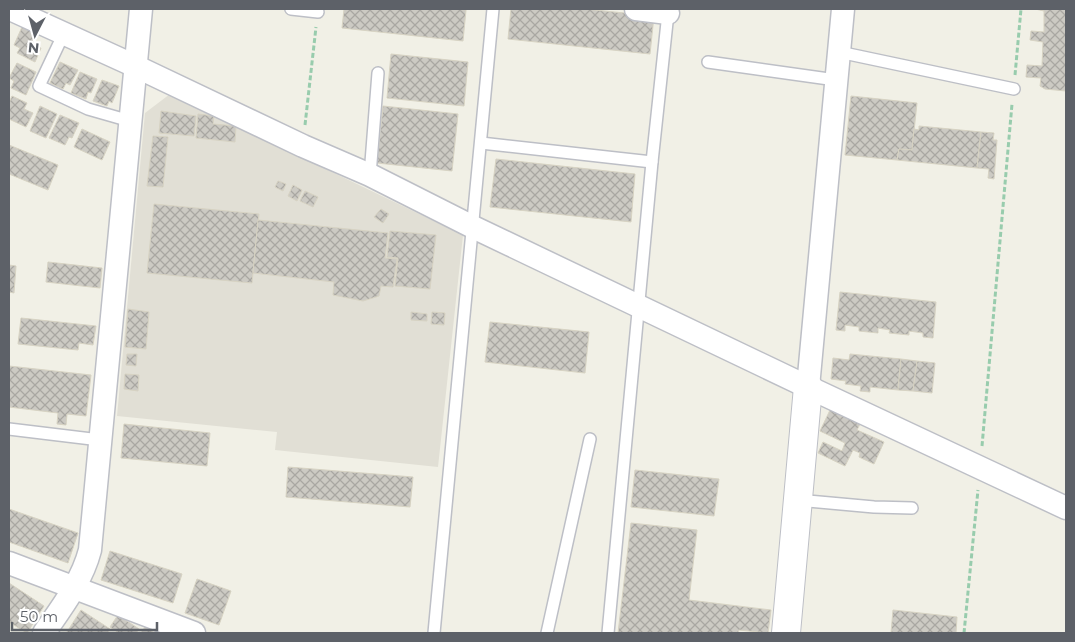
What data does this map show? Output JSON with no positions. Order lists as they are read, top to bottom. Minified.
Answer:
{"scale_bar":"50 m","north":"bottom"}
